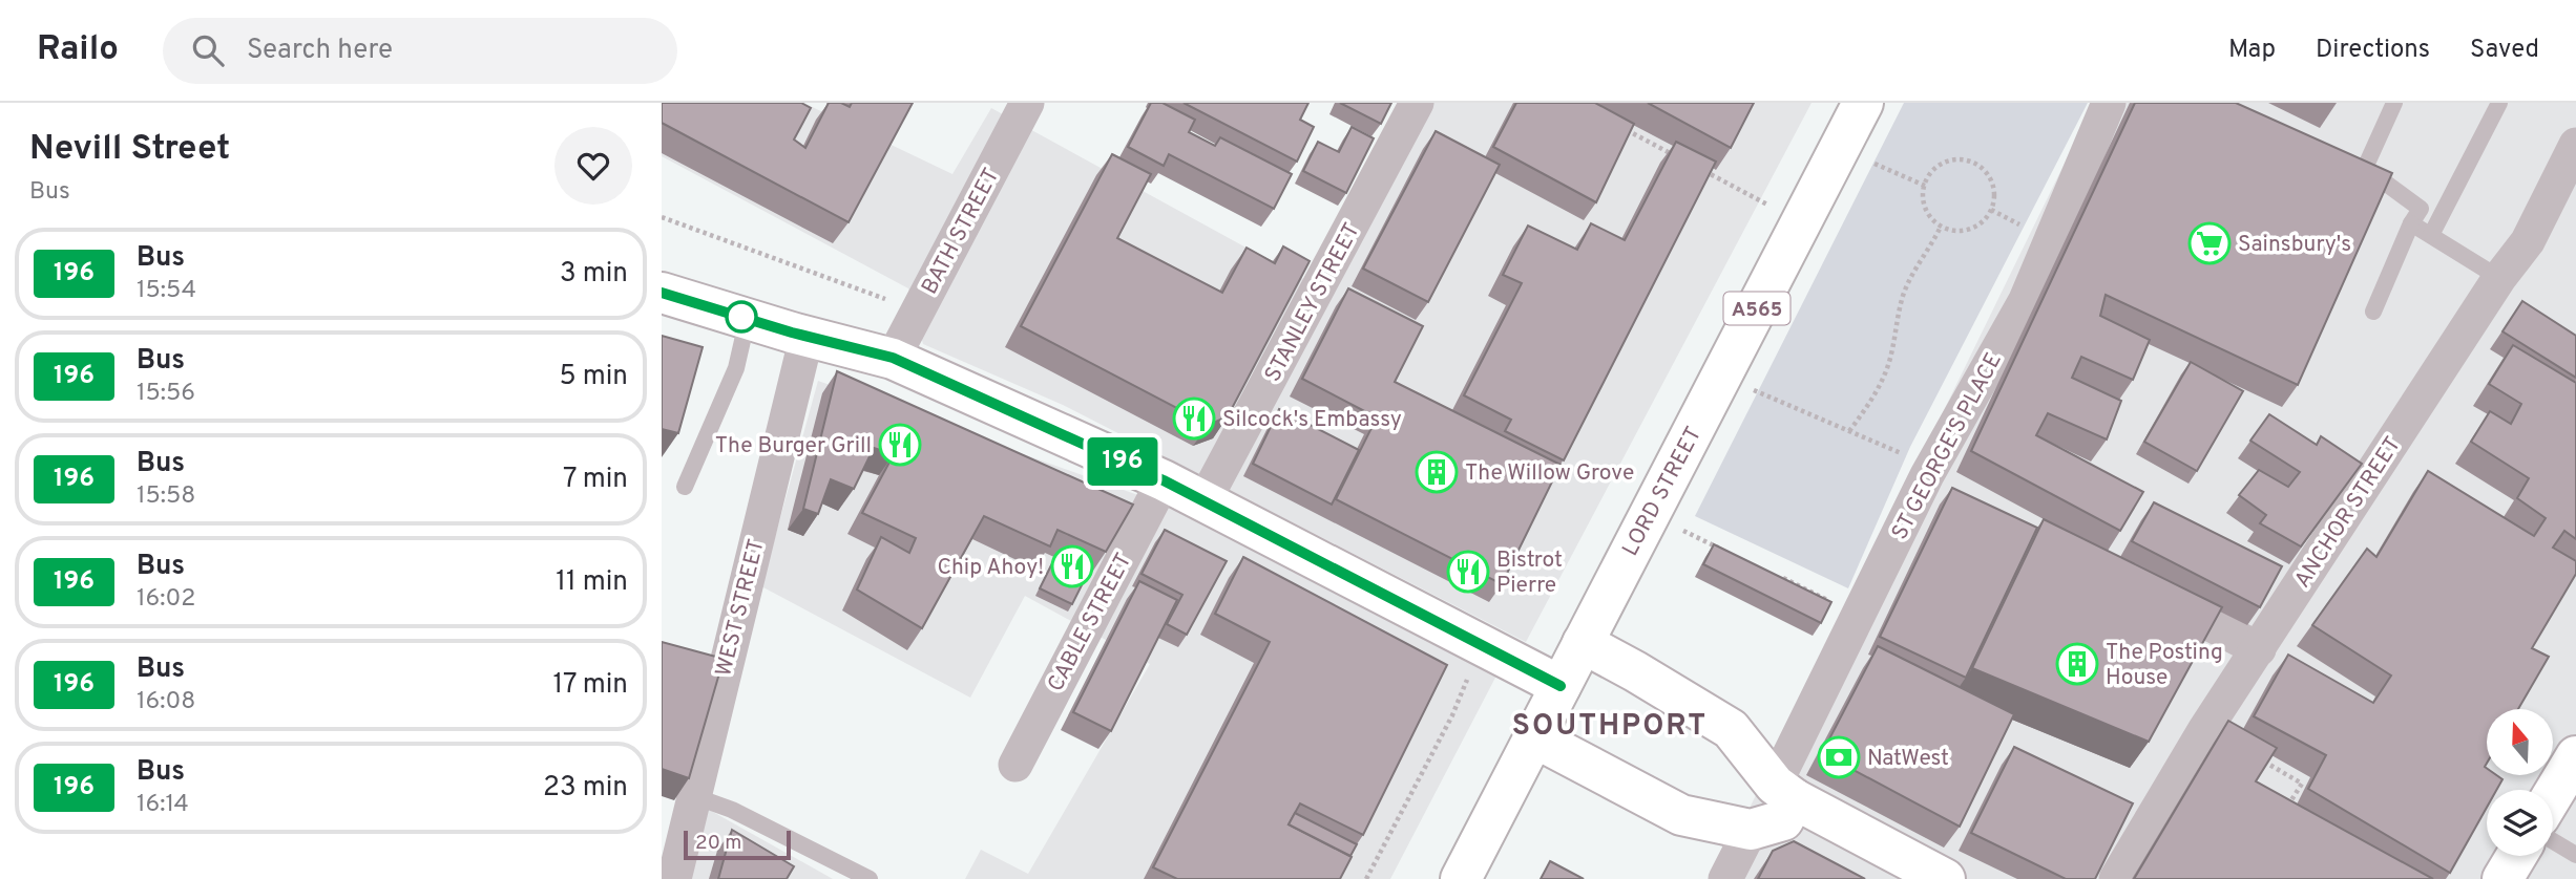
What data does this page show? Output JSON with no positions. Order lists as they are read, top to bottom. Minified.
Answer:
{"streets":{"main road":["A565","LORD STREET"],"street":["BATH STREET","STANLEY STREET","ST GEORGE'S PLACE","ANCHOR STREET","WEST STREET","CABLE STREET"]},"districts":["SOUTHPORT"],"places":{"supermarket":["Sainsbury's"],"restaurant":["Silcock's Embassy","The Burger Grill","Chip Ahoy!","Bistrot Pierre"],"building":["The Willow Grove","The Posting House"],"bank":["NatWest"]},"lines":["bus line 196"],"scale_bar":"20 m","north":"top","page":{"header":"Railo","search":"Search here","nav":["Map","Directions","Saved"],"heading":["Nevill Street","Bus"],"on_map":"196","list":[{"mark":"196","name":"Bus","note":"15:54","value":"3 min"},{"mark":"196","name":"Bus","note":"15:56","value":"5 min"},{"mark":"196","name":"Bus","note":"15:58","value":"7 min"},{"mark":"196","name":"Bus","note":"16:02","value":"11 min"},{"mark":"196","name":"Bus","note":"16:08","value":"17 min"},{"mark":"196","name":"Bus","note":"16:14","value":"23 min"}],"scale":"20 m"}}
